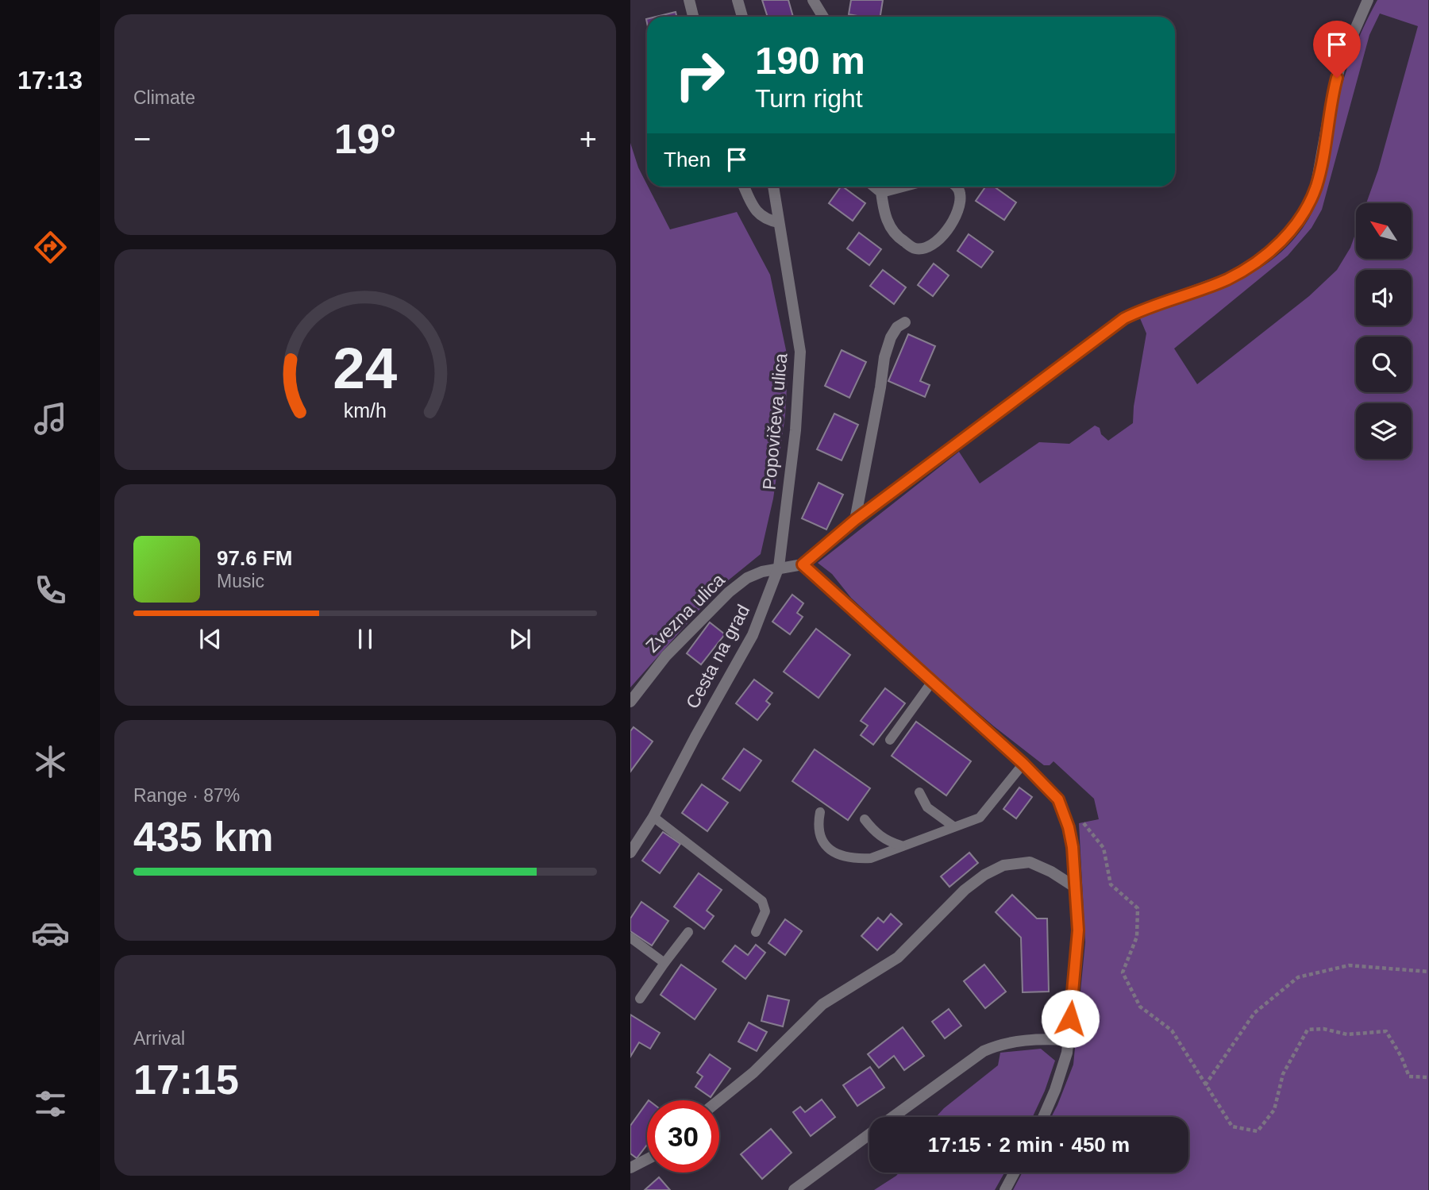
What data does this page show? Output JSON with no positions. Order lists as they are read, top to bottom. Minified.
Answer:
{"streets":{"street":["Popovičeva ulica","Zvezna ulica","Cesta na grad"]},"crossings":[["Popovičeva ulica","Zvezna ulica"],["Popovičeva ulica","Cesta na grad"],["Zvezna ulica","Cesta na grad"]],"north":"top left","page":{"tabs":"17:13","tile":["Climate",["Range · 87%","435 km"],["Arrival","17:15"]],"turn":["190 m","Turn right"],"heat":["−","19°","+"],"then":"Then","song":["97.6 FM","Music"],"limit":"30","trip":"17:15 · 2 min · 450 m","gauge":["24","km/h"]}}
